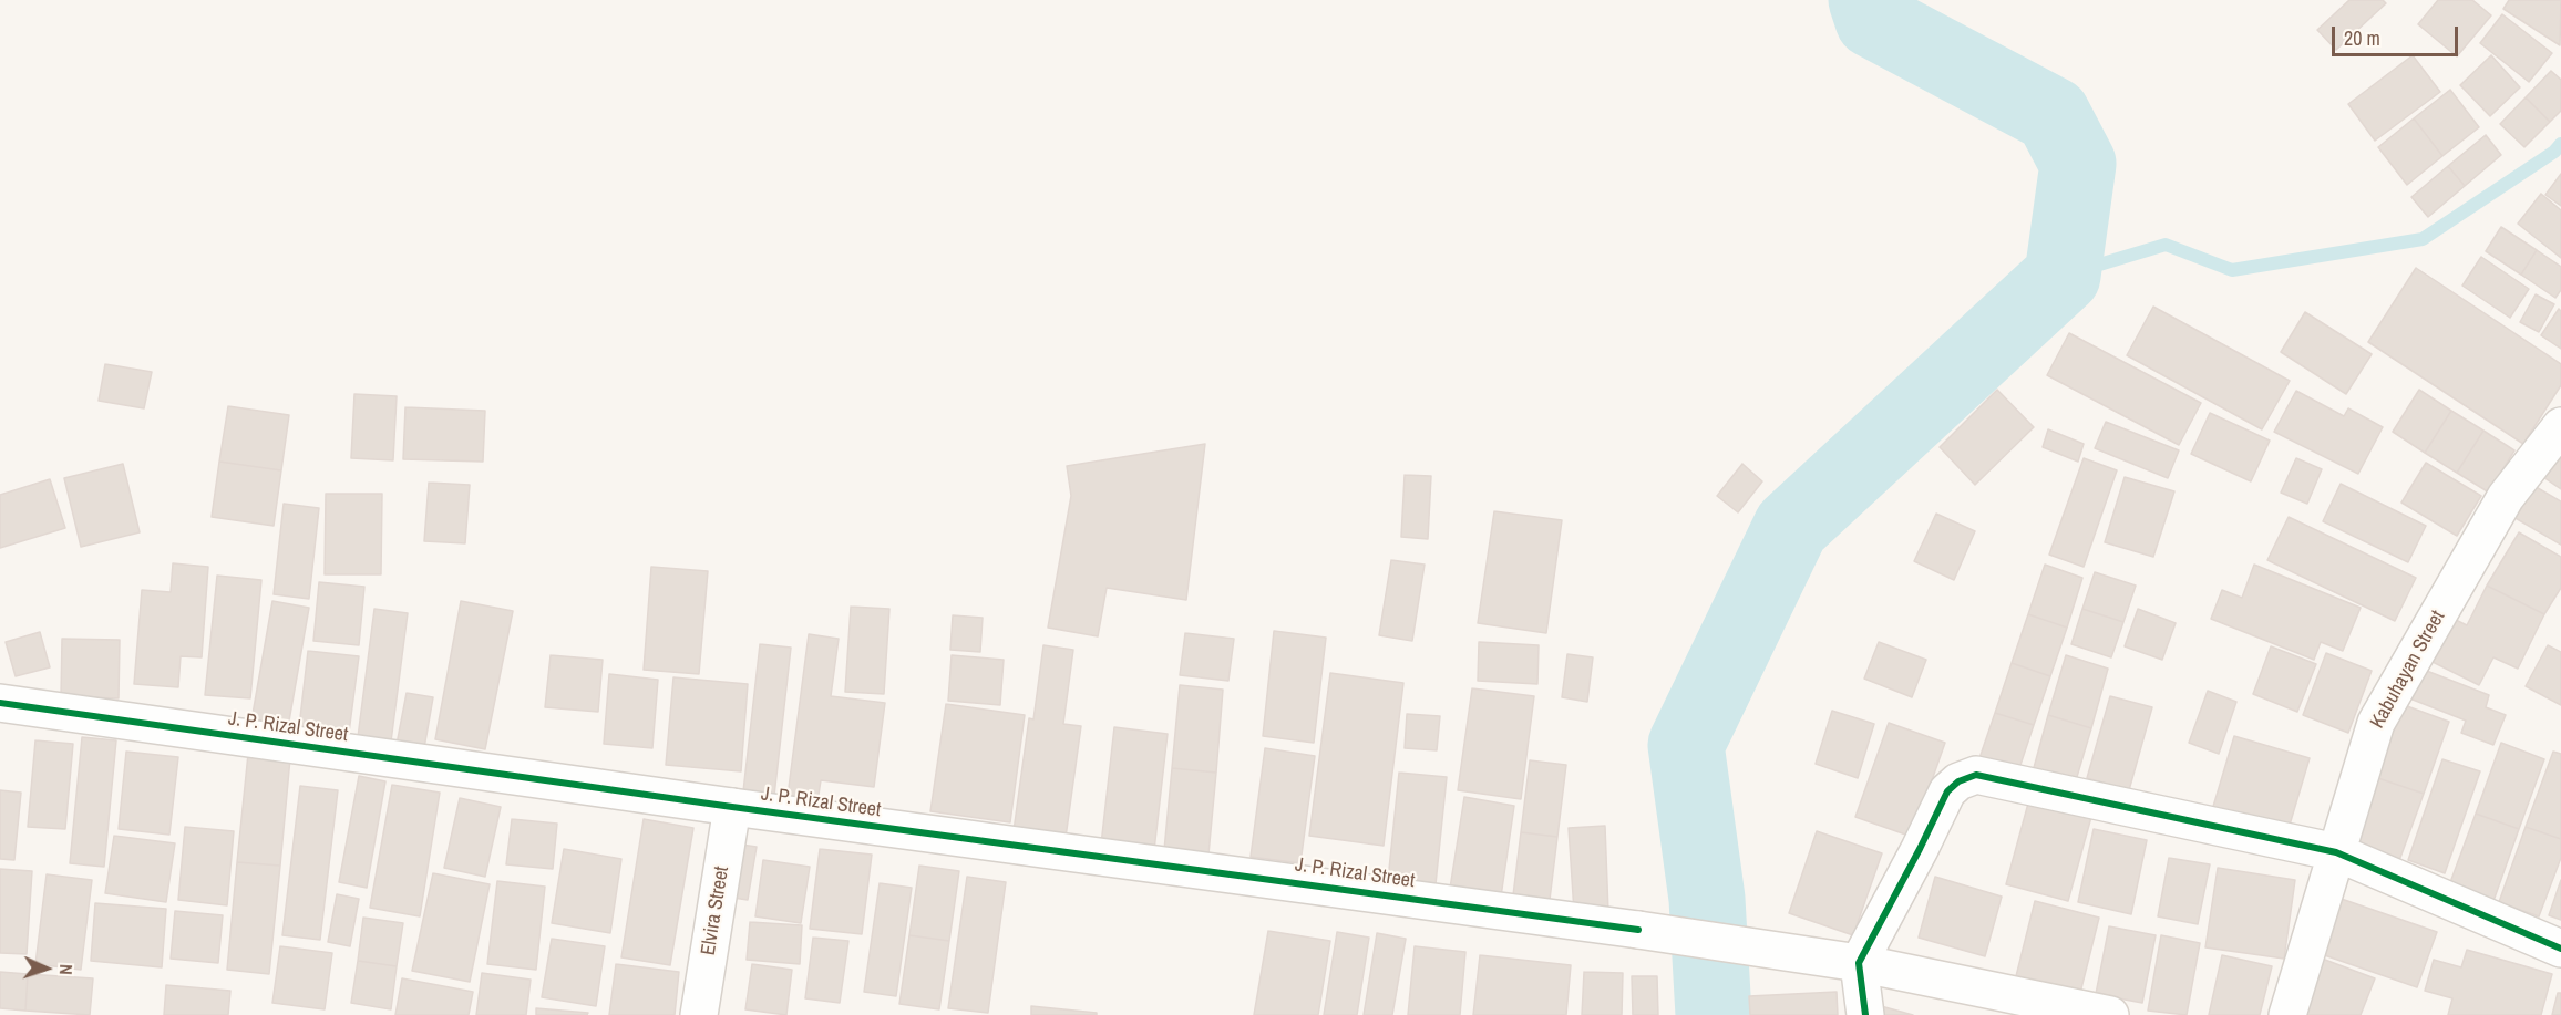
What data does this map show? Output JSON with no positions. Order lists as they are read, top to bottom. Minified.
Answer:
{"streets":{"street":["Kabuhayan Street","J. P. Rizal Street","Elvira Street"]},"crossings":[["J. P. Rizal Street","Elvira Street"]],"scale_bar":"20 m","north":"right"}
